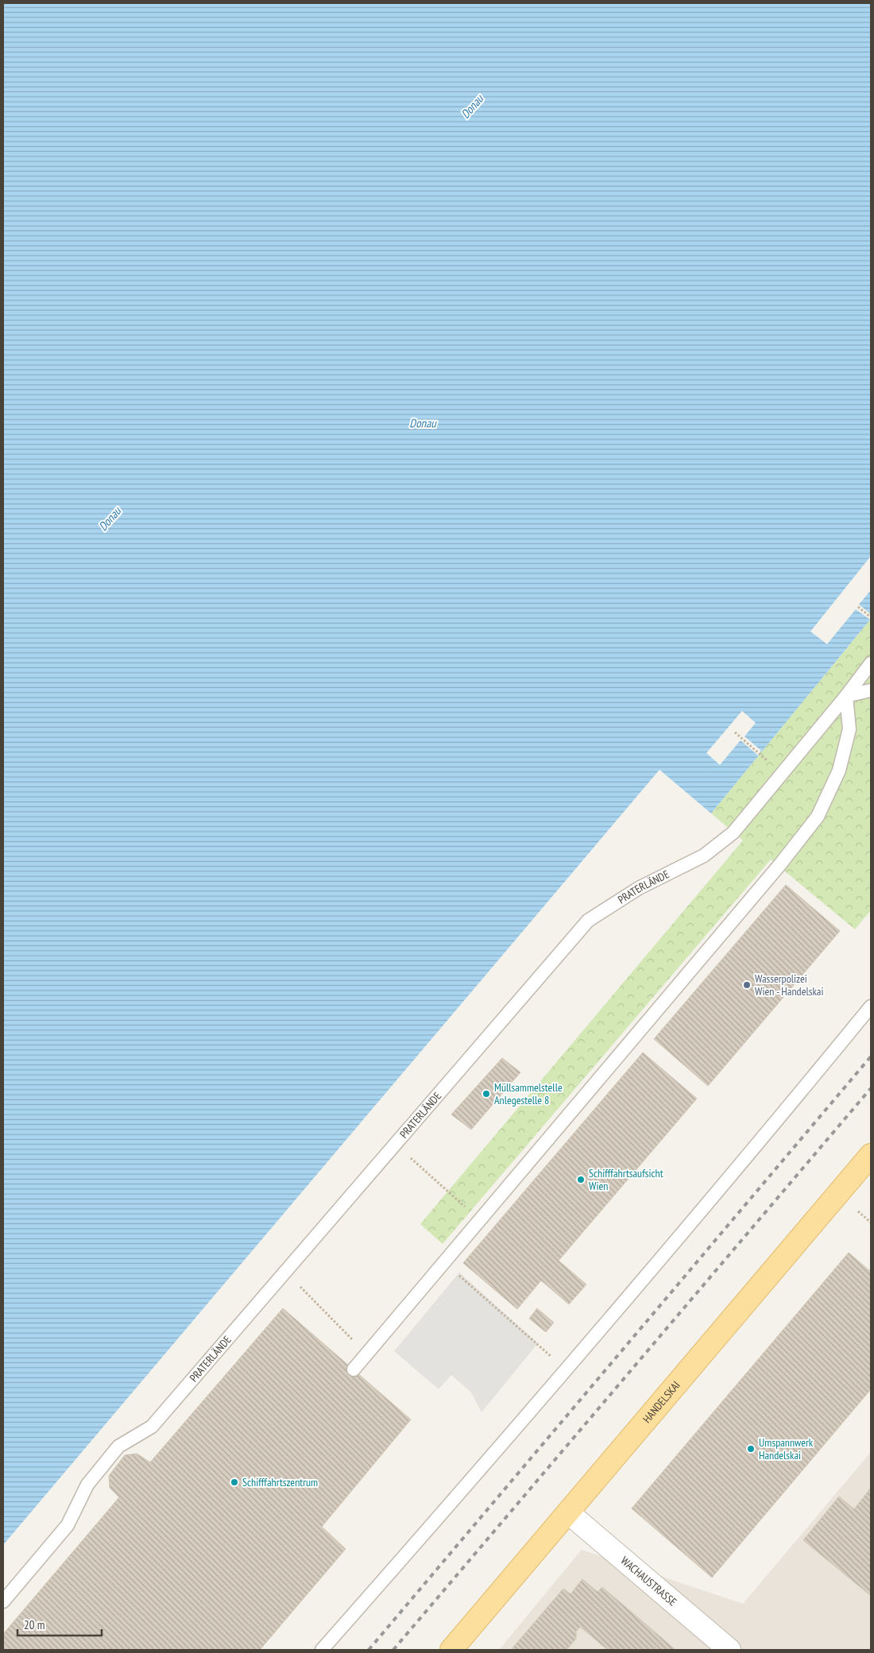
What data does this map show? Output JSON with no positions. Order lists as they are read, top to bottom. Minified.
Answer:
{"streets":{"main road":["HANDELSKAI"],"street":["WACHAUSTRASSE"],"lane":["PRATERLÄNDE"]},"crossings":[["HANDELSKAI","WACHAUSTRASSE"]],"water":["Donau"],"places":["Wasserpolizei Wien - Handelskai","Müllsammelstelle Anlegestelle 8","Schifffahrtsaufsicht Wien","Umspannwerk Handelskai","Schifffahrtszentrum"],"scale_bar":"20 m"}
